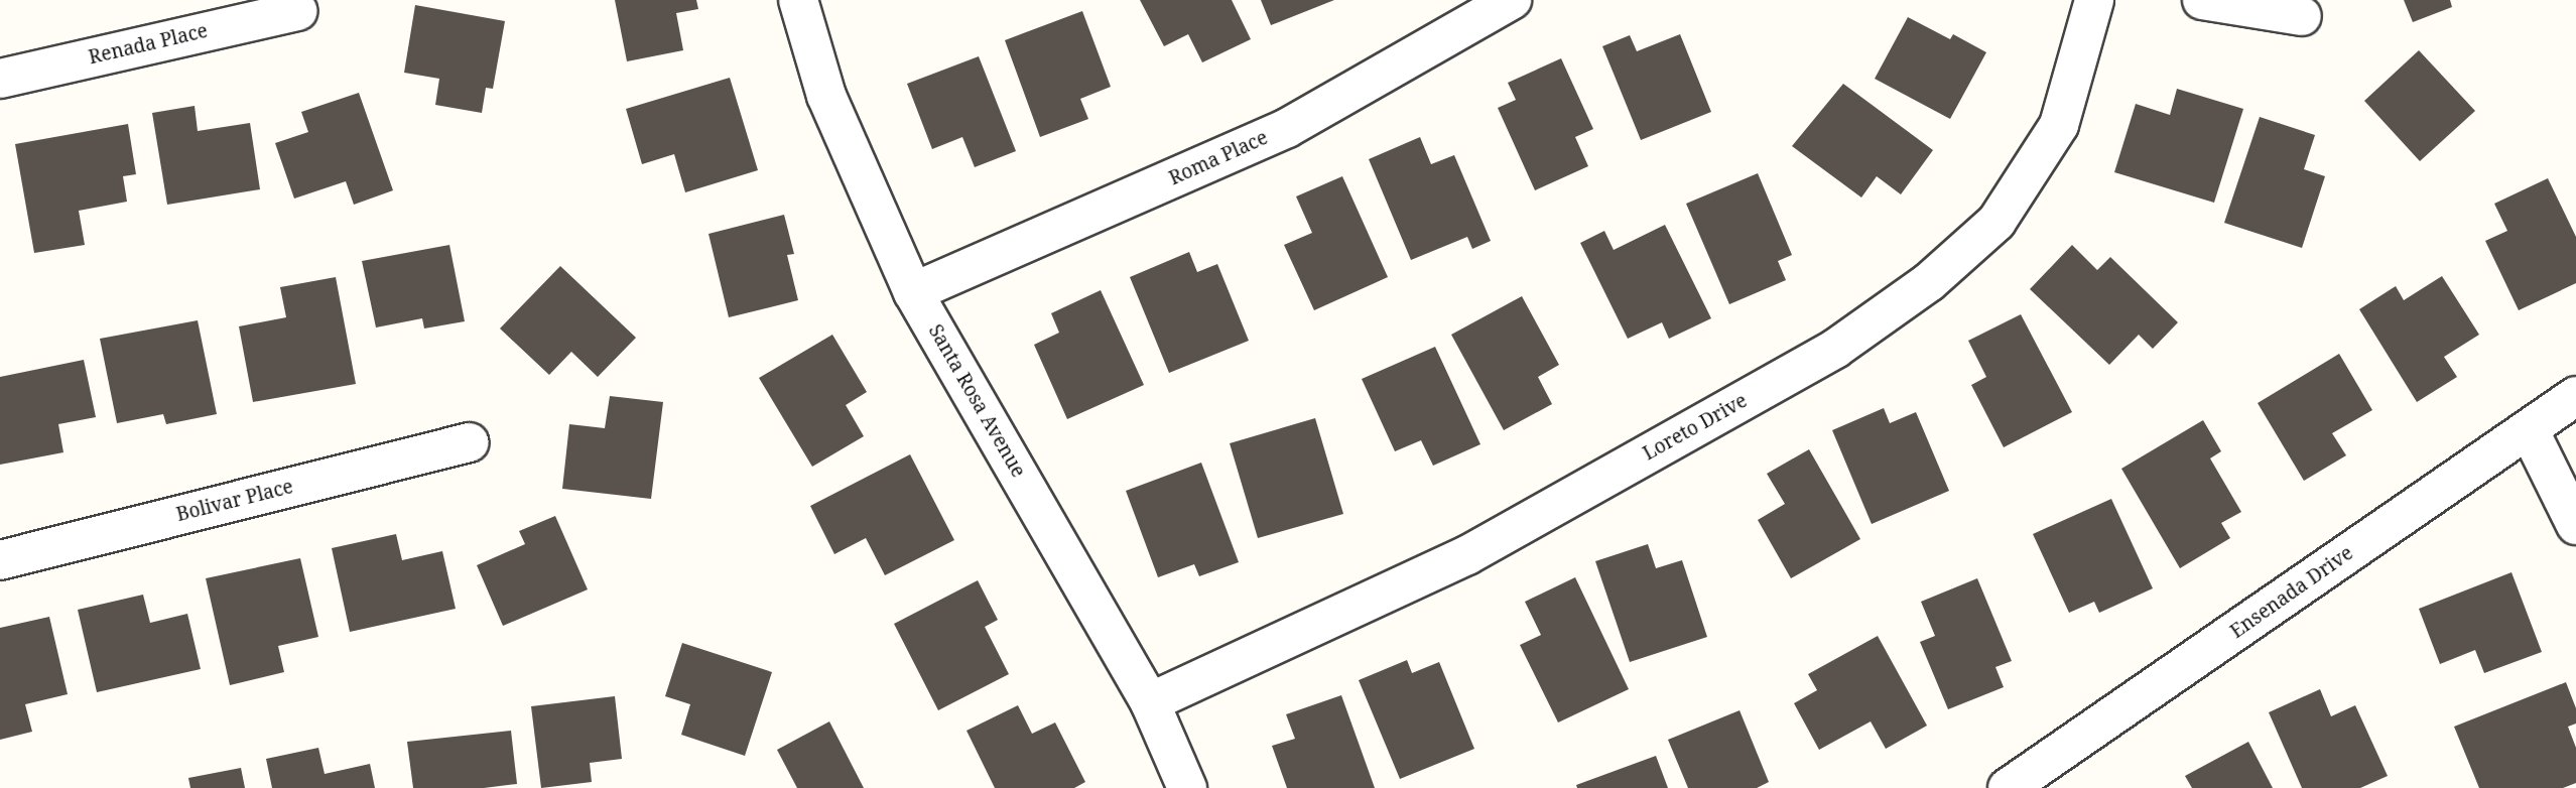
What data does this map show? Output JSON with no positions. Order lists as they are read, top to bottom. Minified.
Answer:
{"streets":{"street":["Renada Place","Roma Place","Santa Rosa Avenue","Loreto Drive","Bolivar Place","Ensenada Drive"]},"crossings":[["Roma Place","Santa Rosa Avenue"],["Santa Rosa Avenue","Loreto Drive"]]}
